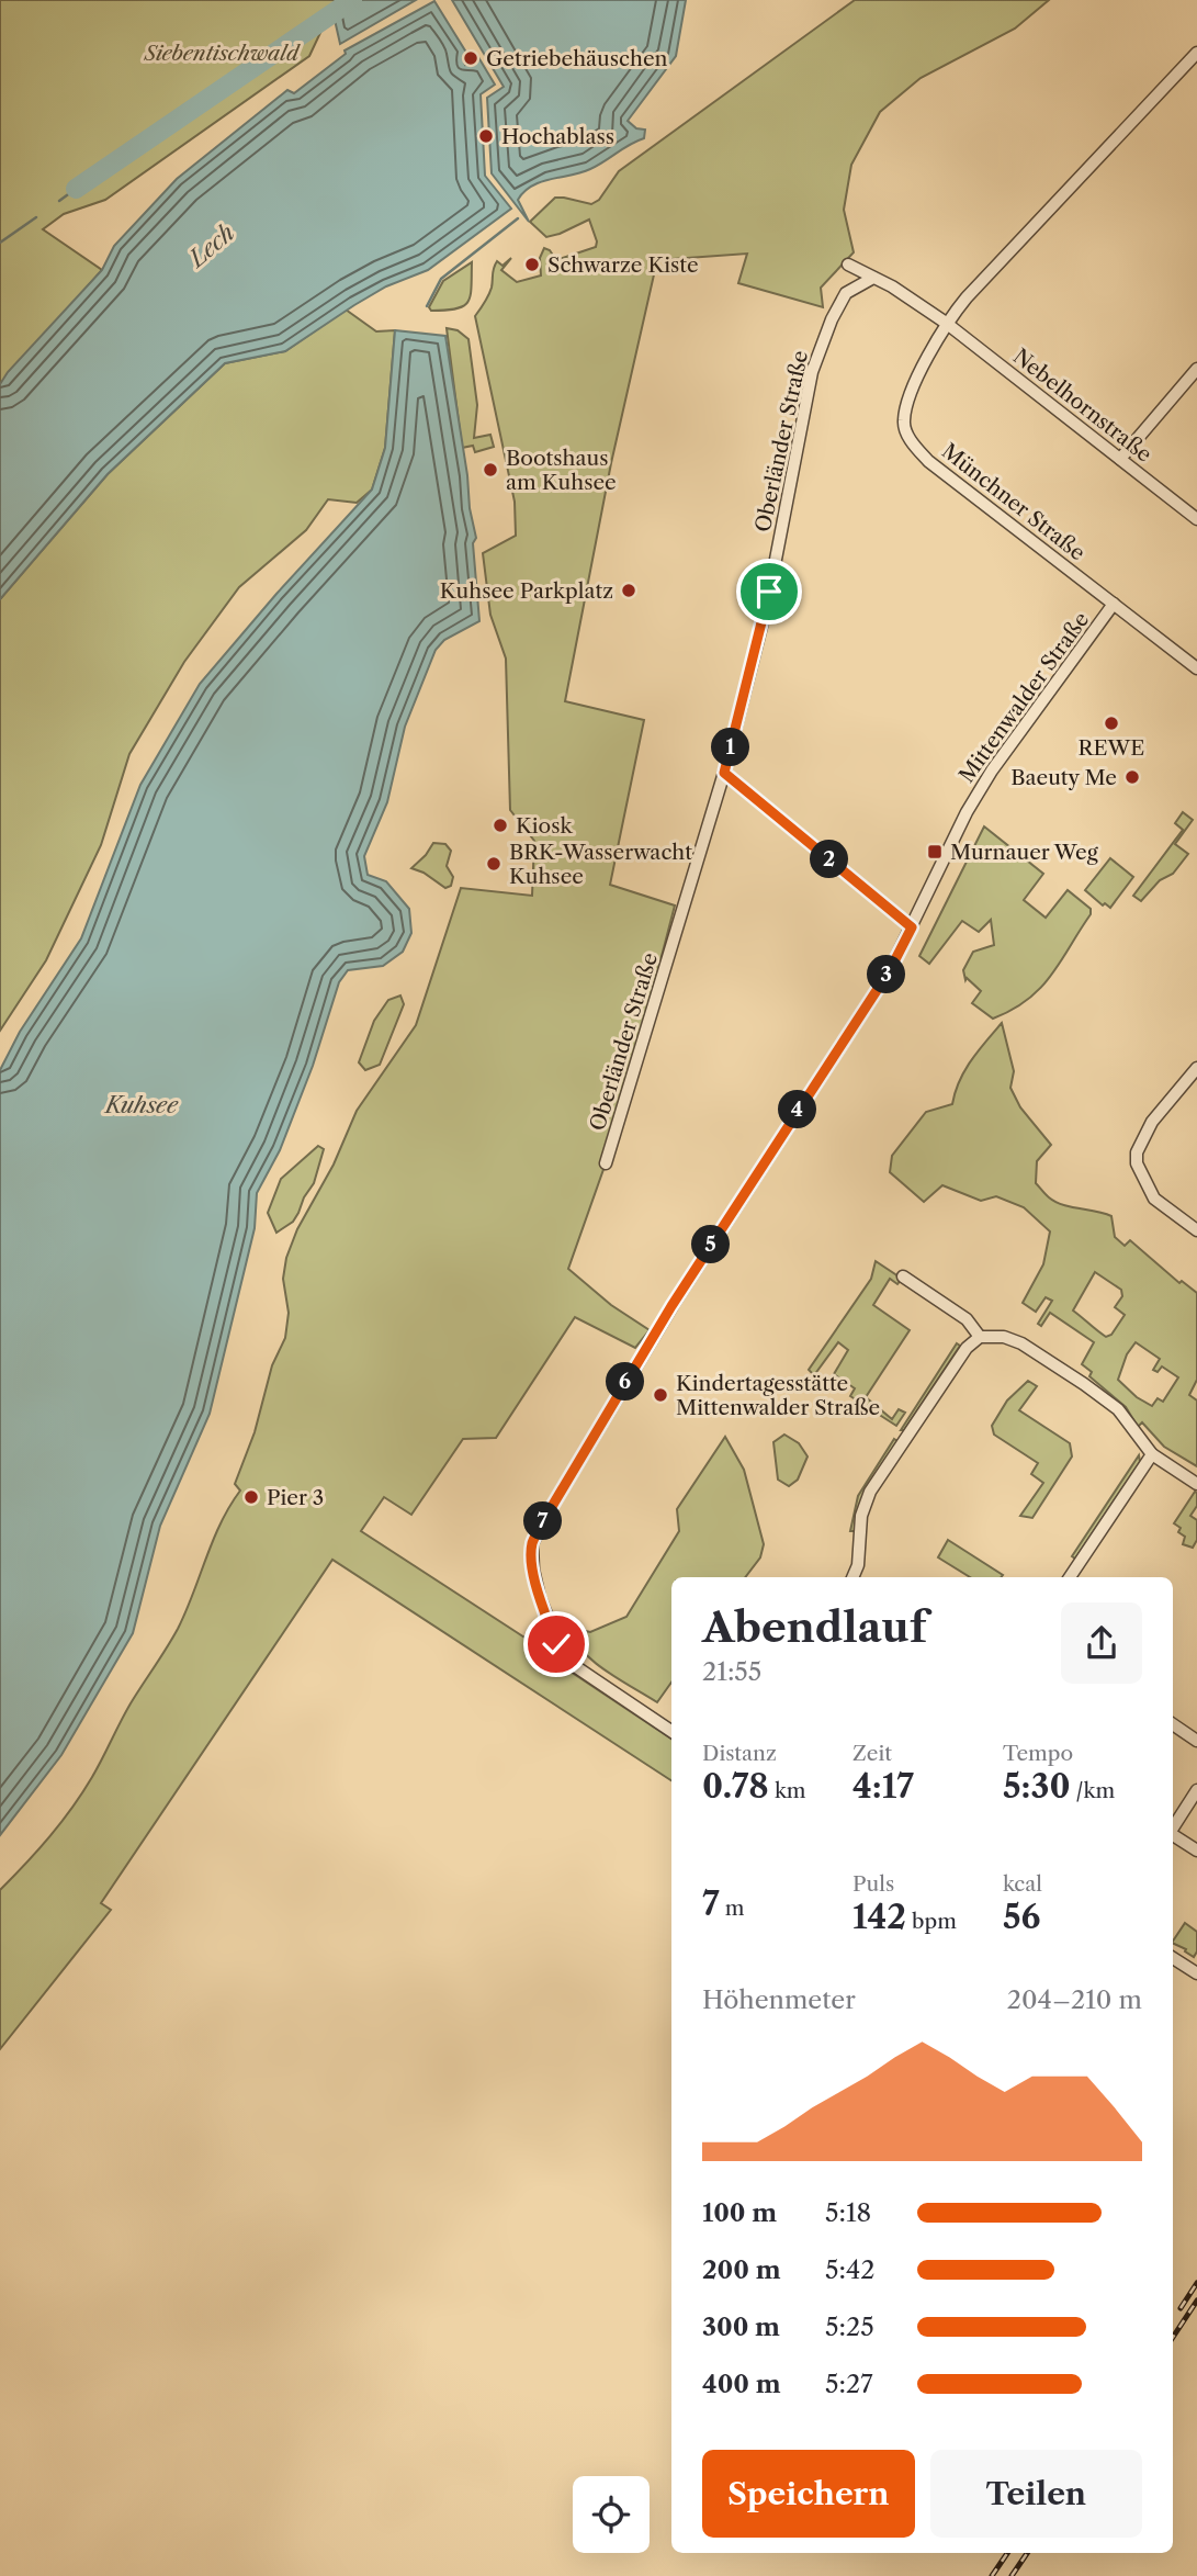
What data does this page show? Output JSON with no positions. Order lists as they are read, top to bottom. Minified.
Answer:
{"streets":{"street":["Nebelhornstraße","Oberländer Straße","Münchner Straße","Mittenwalder Straße"]},"crossings":[["Nebelhornstraße","Münchner Straße"],["Münchner Straße","Mittenwalder Straße"]],"water":["Lech","Kuhsee"],"parks":["Siebentischwald"],"places":{"other":["Getriebehäuschen","Hochablass","Schwarze Kiste","Bootshaus am Kuhsee","Kuhsee Parkplatz","REWE","Baeuty Me","Kiosk","BRK-Wasserwacht Kuhsee","Kindertagesstätte Mittenwalder Straße","Pier 3"],"transit":["Murnauer Weg"]},"page":{"pins":["1","2","3","4","5","6","7"],"heading":["Abendlauf","21:55"],"stats":[["Distanz","0.78 km"],["Zeit","4:17"],["Tempo","5:30 /km"],["7 m"],["Puls","142 bpm"],["kcal","56"]],"chart":["Höhenmeter","204–210 m"],"list":[{"name":"100 m","note":"5:18"},{"name":"200 m","note":"5:42"},{"name":"300 m","note":"5:25"},{"name":"400 m","note":"5:27"}],"buttons":["Speichern","Teilen"]}}
